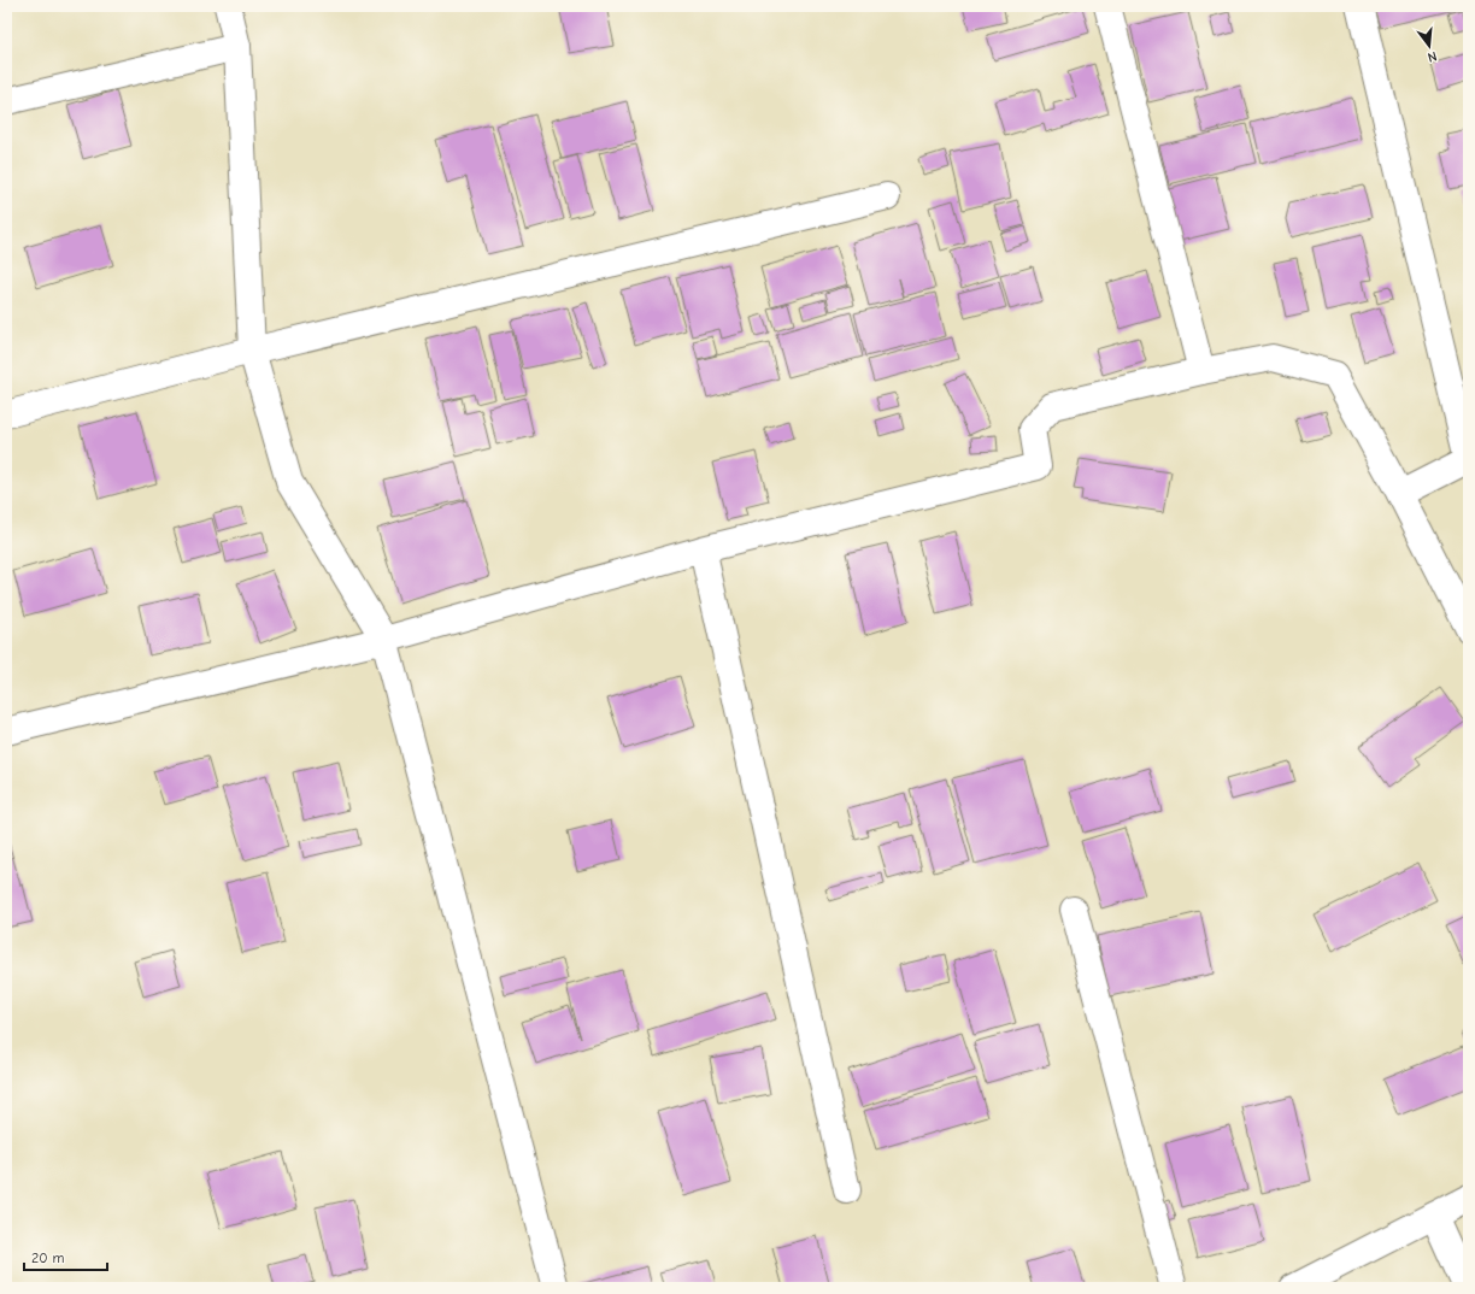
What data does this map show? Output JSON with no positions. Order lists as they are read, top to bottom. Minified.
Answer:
{"scale_bar":"20 m","north":"bottom"}
